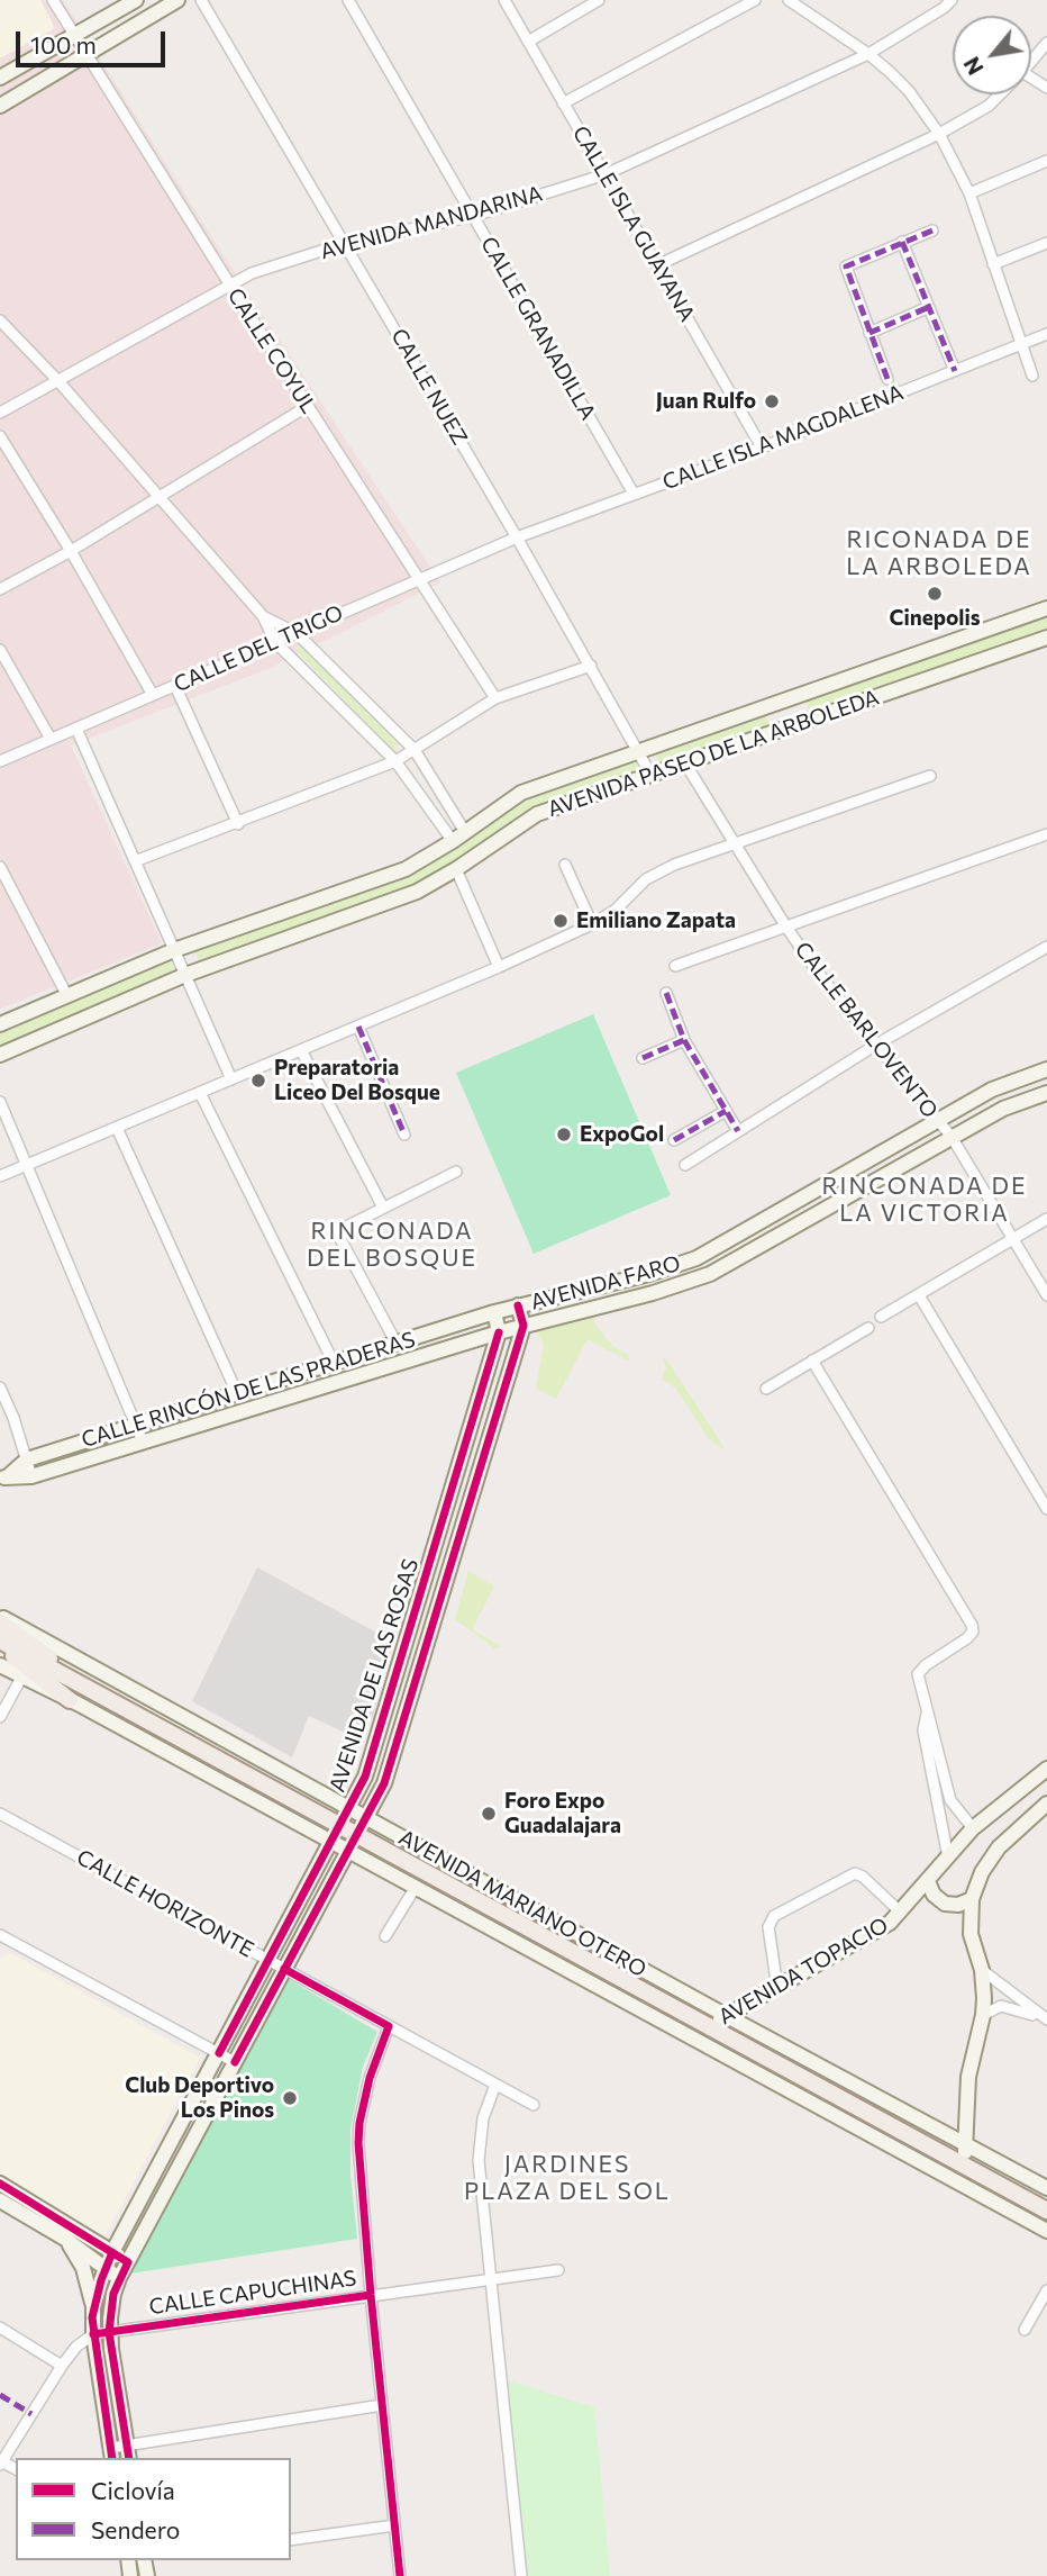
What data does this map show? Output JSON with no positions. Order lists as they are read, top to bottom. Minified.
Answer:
{"streets":{"main road":["AVENIDA MARIANO OTERO"],"street":["AVENIDA MANDARINA","CALLE ISLA GUAYANA","CALLE GRANADILLA","CALLE COYUL","CALLE NUEZ","CALLE ISLA MAGDALENA","CALLE DEL TRIGO","AVENIDA PASEO DE LA ARBOLEDA","CALLE BARLOVENTO","AVENIDA FARO","CALLE RINCÓN DE LAS PRADERAS","AVENIDA DE LAS ROSAS","CALLE HORIZONTE","AVENIDA TOPACIO","CALLE CAPUCHINAS"]},"crossings":[["AVENIDA MANDARINA","CALLE ISLA GUAYANA"],["AVENIDA MANDARINA","CALLE GRANADILLA"],["AVENIDA MANDARINA","CALLE COYUL"],["AVENIDA MANDARINA","CALLE NUEZ"],["CALLE ISLA GUAYANA","CALLE ISLA MAGDALENA"],["CALLE GRANADILLA","CALLE ISLA MAGDALENA"],["CALLE COYUL","CALLE DEL TRIGO"],["CALLE NUEZ","CALLE ISLA MAGDALENA"],["CALLE NUEZ","CALLE DEL TRIGO"],["CALLE NUEZ","AVENIDA PASEO DE LA ARBOLEDA"],["CALLE ISLA MAGDALENA","CALLE DEL TRIGO"],["AVENIDA PASEO DE LA ARBOLEDA","CALLE BARLOVENTO"],["CALLE BARLOVENTO","AVENIDA FARO"],["AVENIDA FARO","CALLE RINCÓN DE LAS PRADERAS"],["AVENIDA FARO","AVENIDA DE LAS ROSAS"],["CALLE RINCÓN DE LAS PRADERAS","AVENIDA DE LAS ROSAS"],["AVENIDA DE LAS ROSAS","CALLE HORIZONTE"],["AVENIDA DE LAS ROSAS","AVENIDA MARIANO OTERO"],["AVENIDA DE LAS ROSAS","CALLE CAPUCHINAS"],["AVENIDA MARIANO OTERO","AVENIDA TOPACIO"]],"districts":["RICONADA DE LA ARBOLEDA","RINCONADA DE LA VICTORIA","RINCONADA DEL BOSQUE","JARDINES PLAZA DEL SOL"],"places":["Juan Rulfo","Cinepolis","Emiliano Zapata","Preparatoria Liceo Del Bosque","ExpoGol","Foro Expo Guadalajara","Club Deportivo Los Pinos"],"legend":["Ciclovía","Sendero"],"scale_bar":"100 m","north":"bottom left"}
